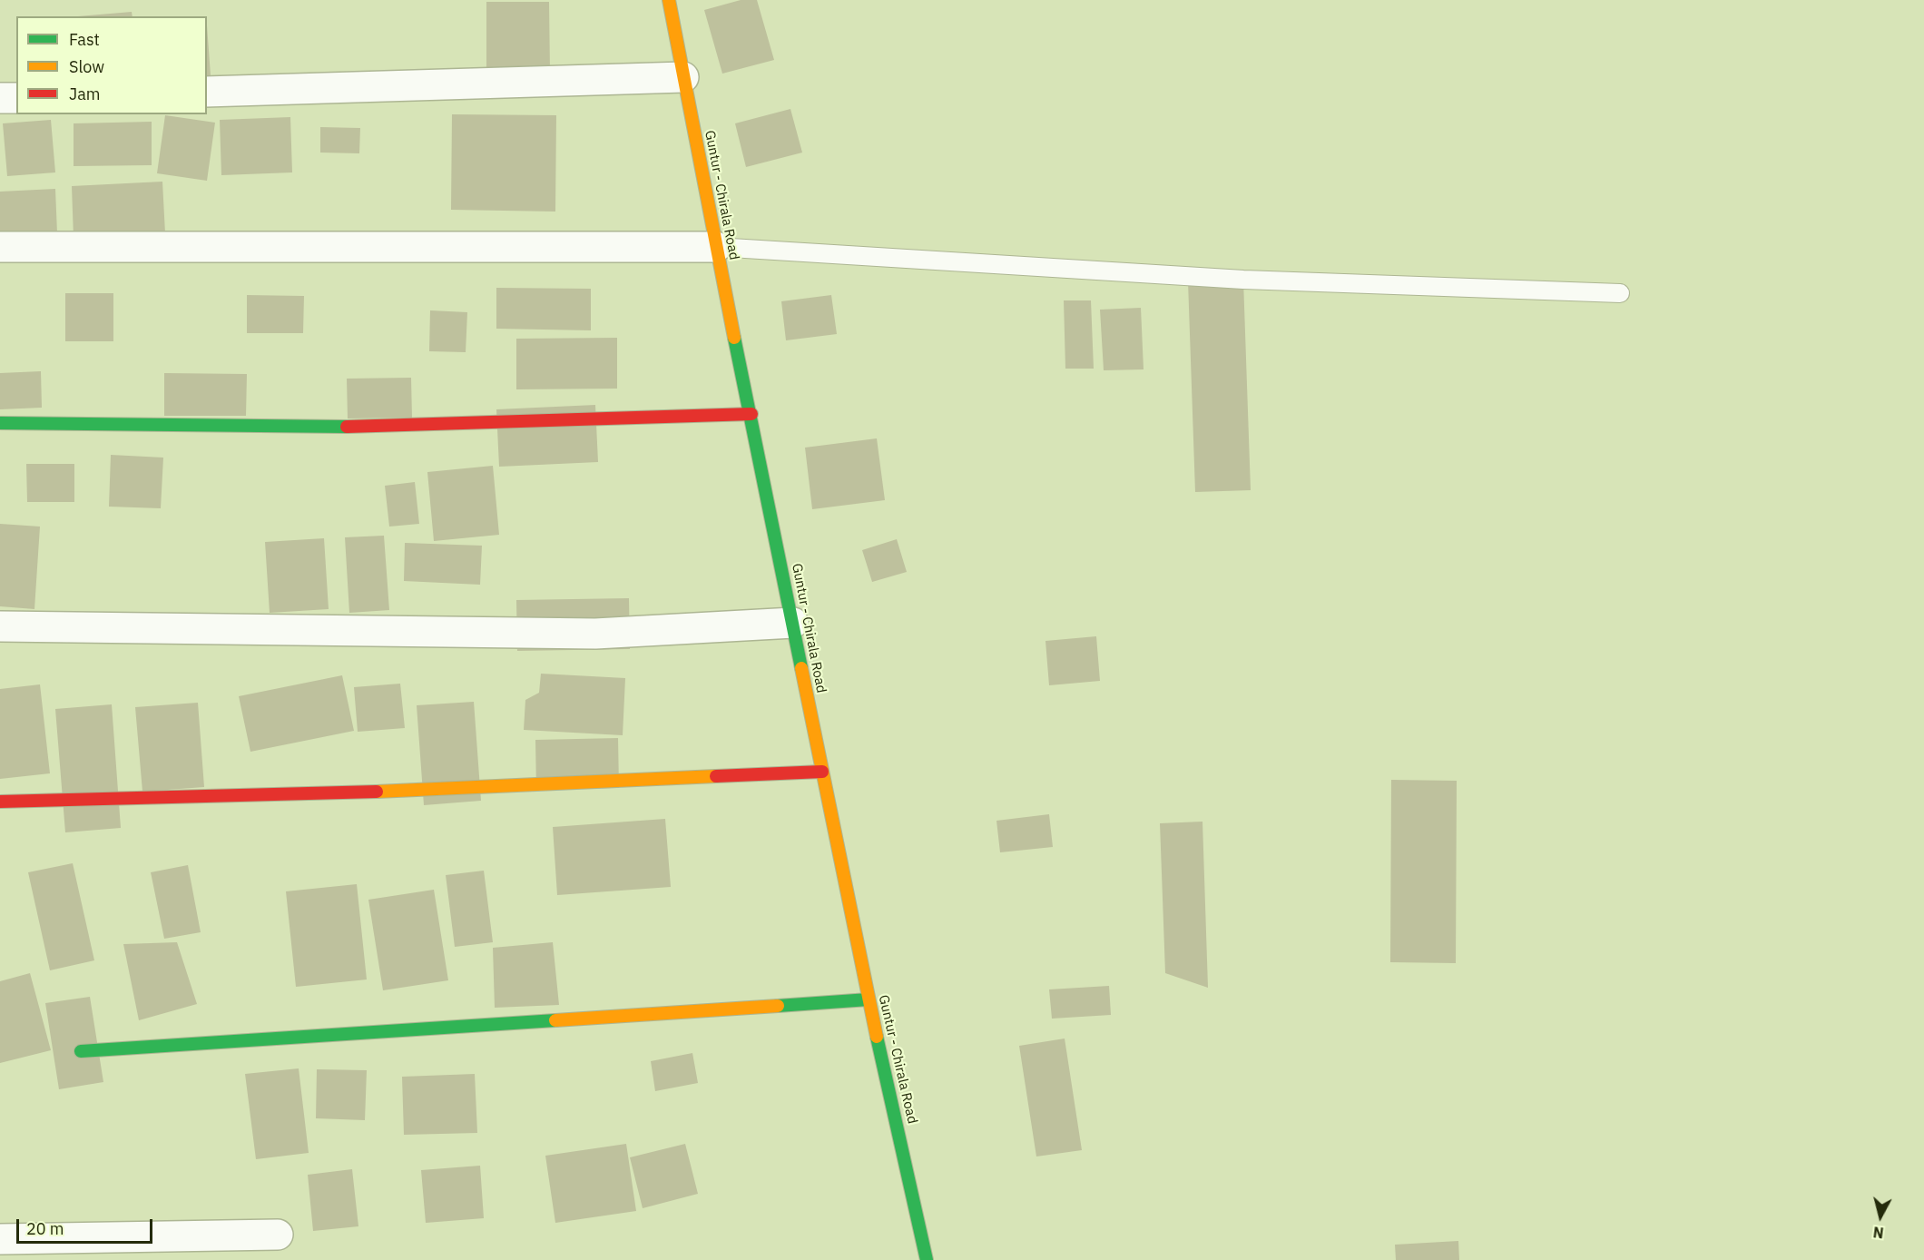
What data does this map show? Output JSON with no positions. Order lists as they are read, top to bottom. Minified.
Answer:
{"streets":{"street":["Guntur - Chirala Road"]},"legend":["Fast","Slow","Jam"],"scale_bar":"20 m","north":"bottom"}
